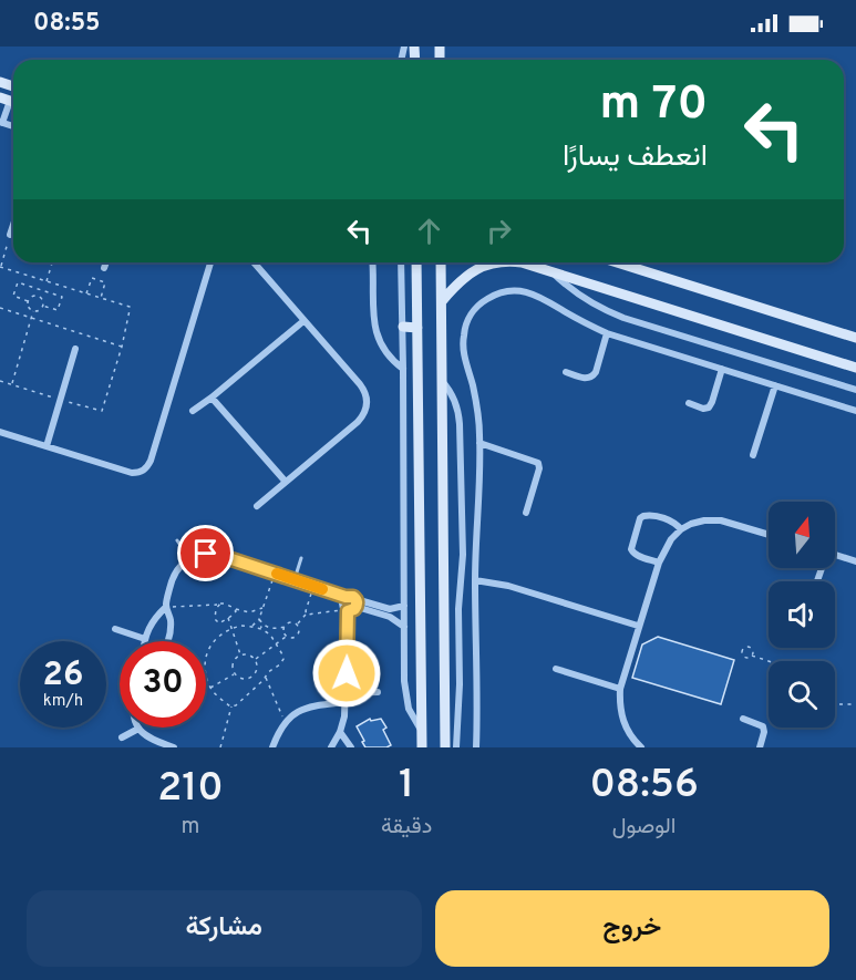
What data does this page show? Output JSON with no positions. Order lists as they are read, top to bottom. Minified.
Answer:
{"north":"top","page":{"status":"08:55","turn":["70 m","انعطف يسارًا"],"speed":"26 km/h","limit":"30","eta":["08:56","الوصول","1","دقيقة","210","m"],"buttons":["خروج","مشاركة"]}}
